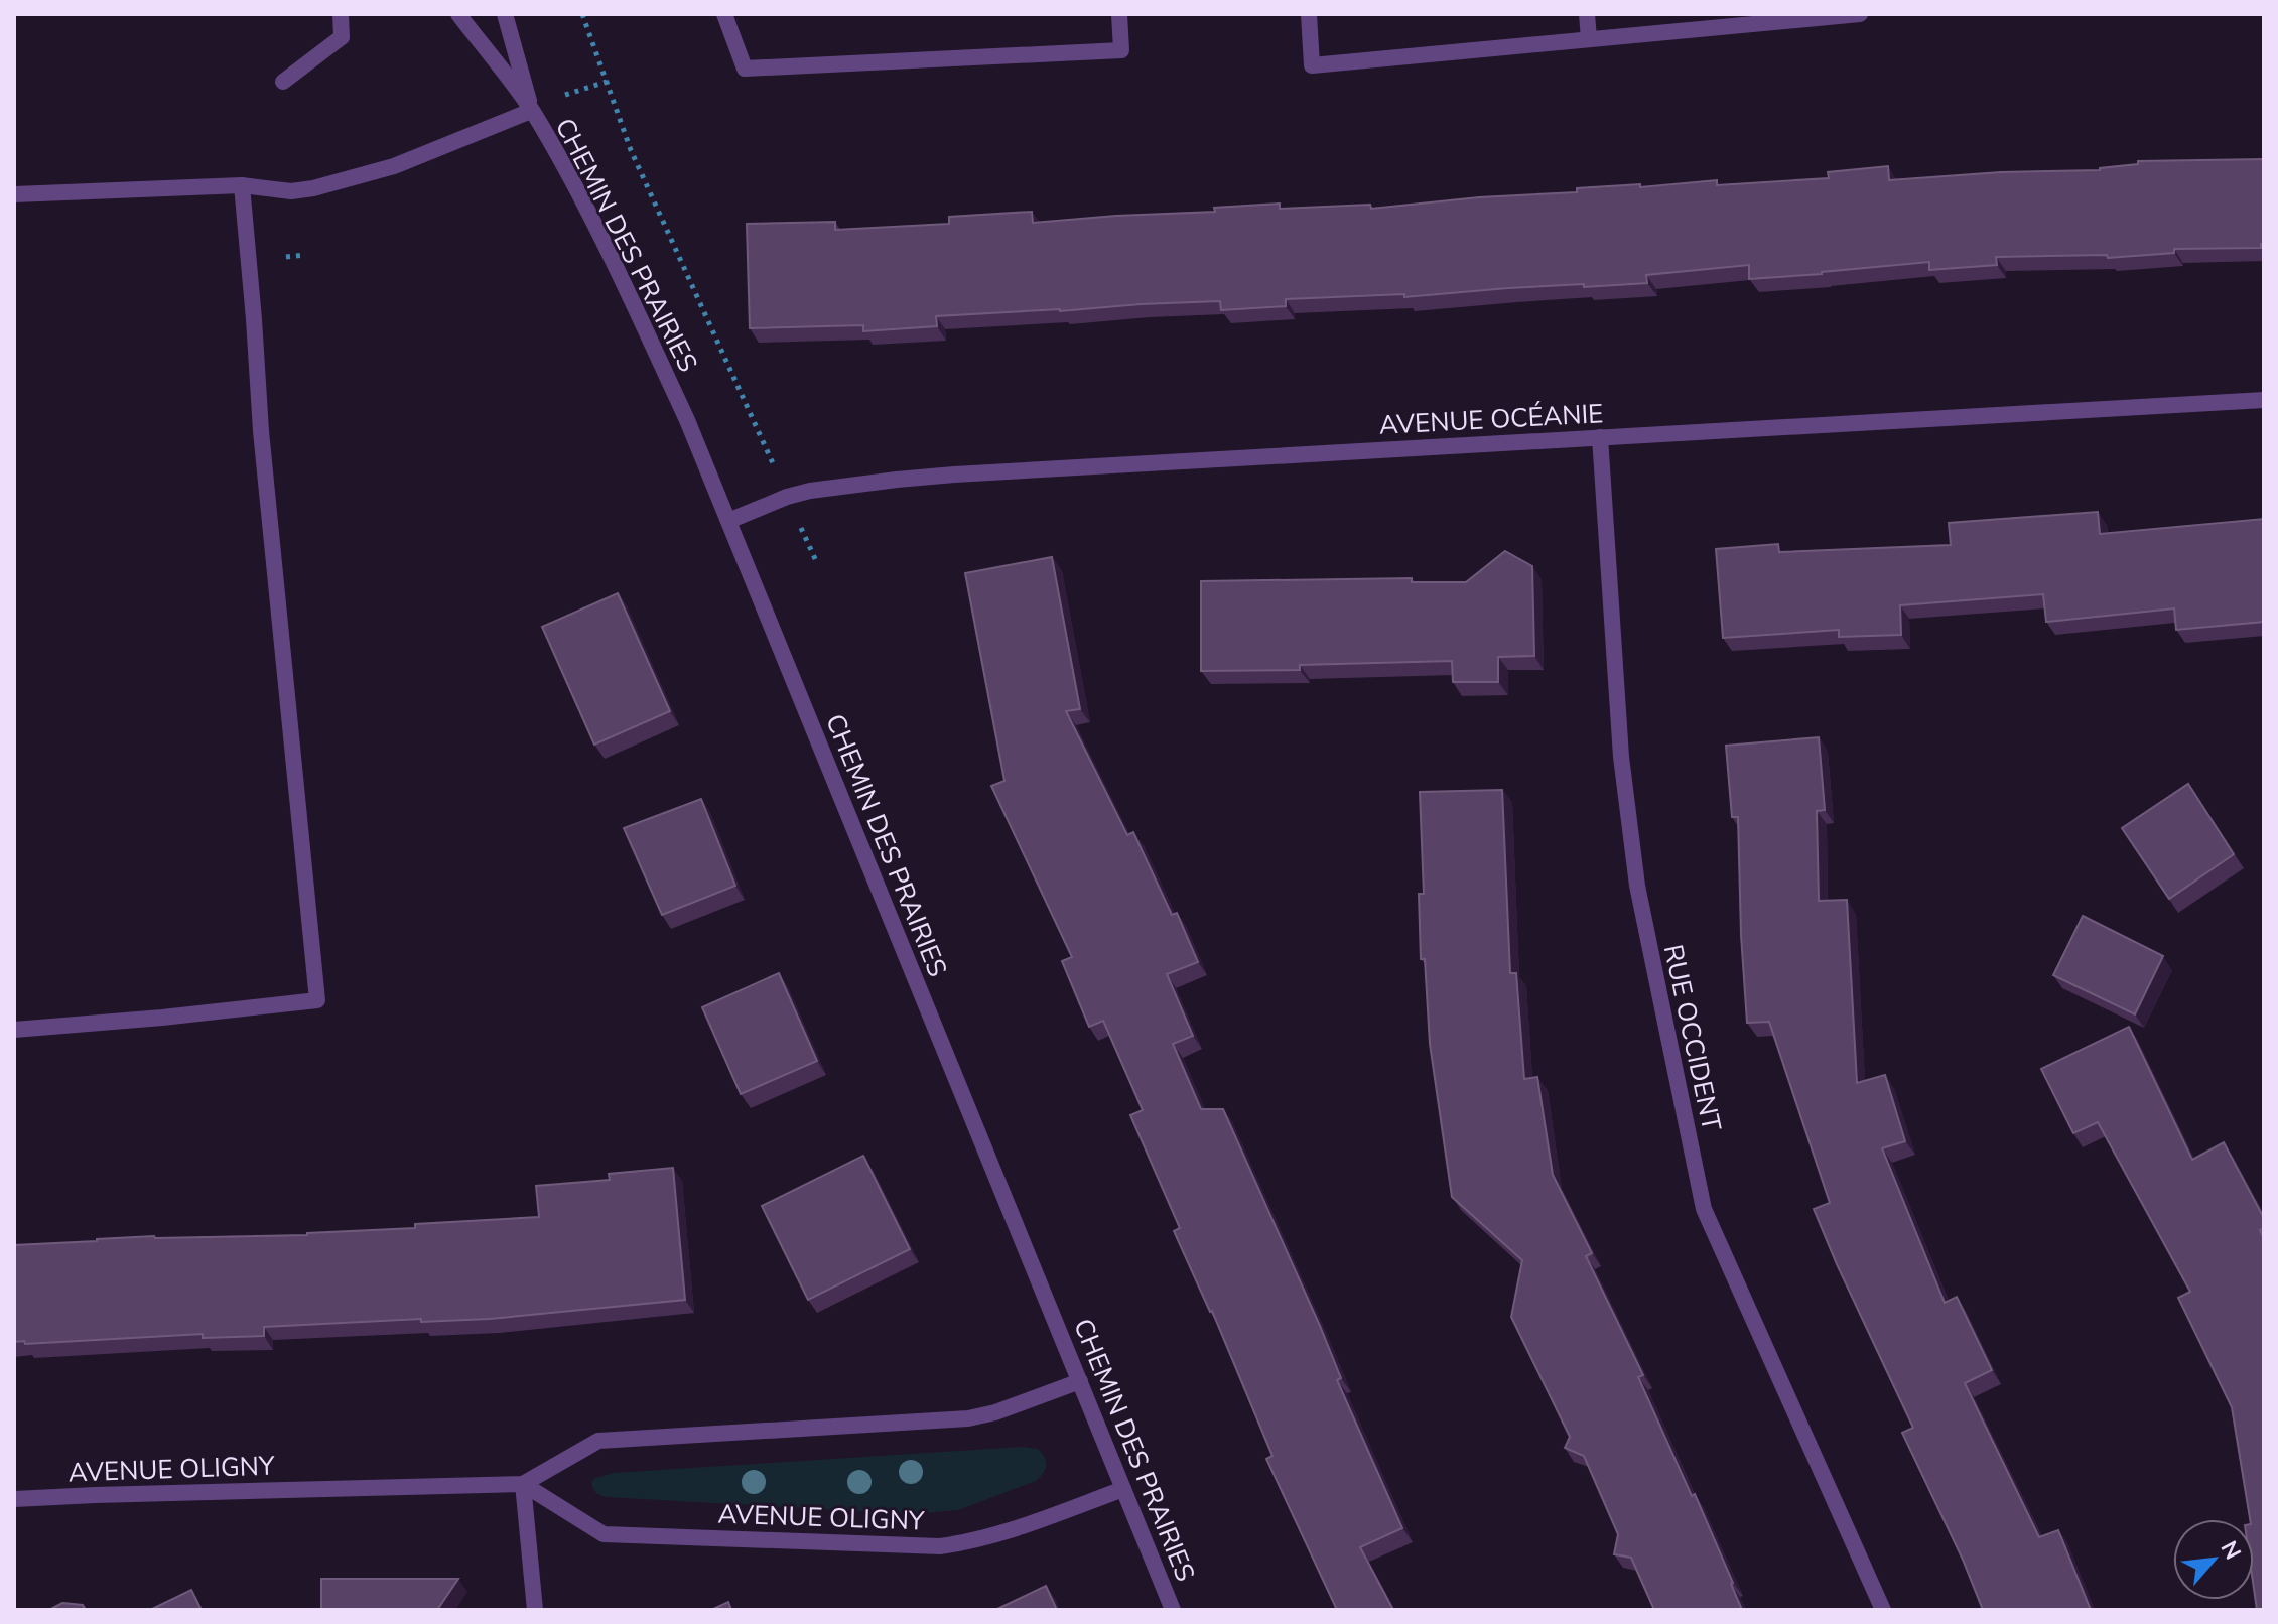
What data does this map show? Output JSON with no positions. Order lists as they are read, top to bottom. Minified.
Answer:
{"streets":{"street":["CHEMIN DES PRAIRIES","AVENUE OCÉANIE","RUE OCCIDENT","AVENUE OLIGNY"]},"crossings":[["CHEMIN DES PRAIRIES","AVENUE OCÉANIE"],["CHEMIN DES PRAIRIES","AVENUE OLIGNY"],["AVENUE OCÉANIE","RUE OCCIDENT"]],"north":"top right"}
